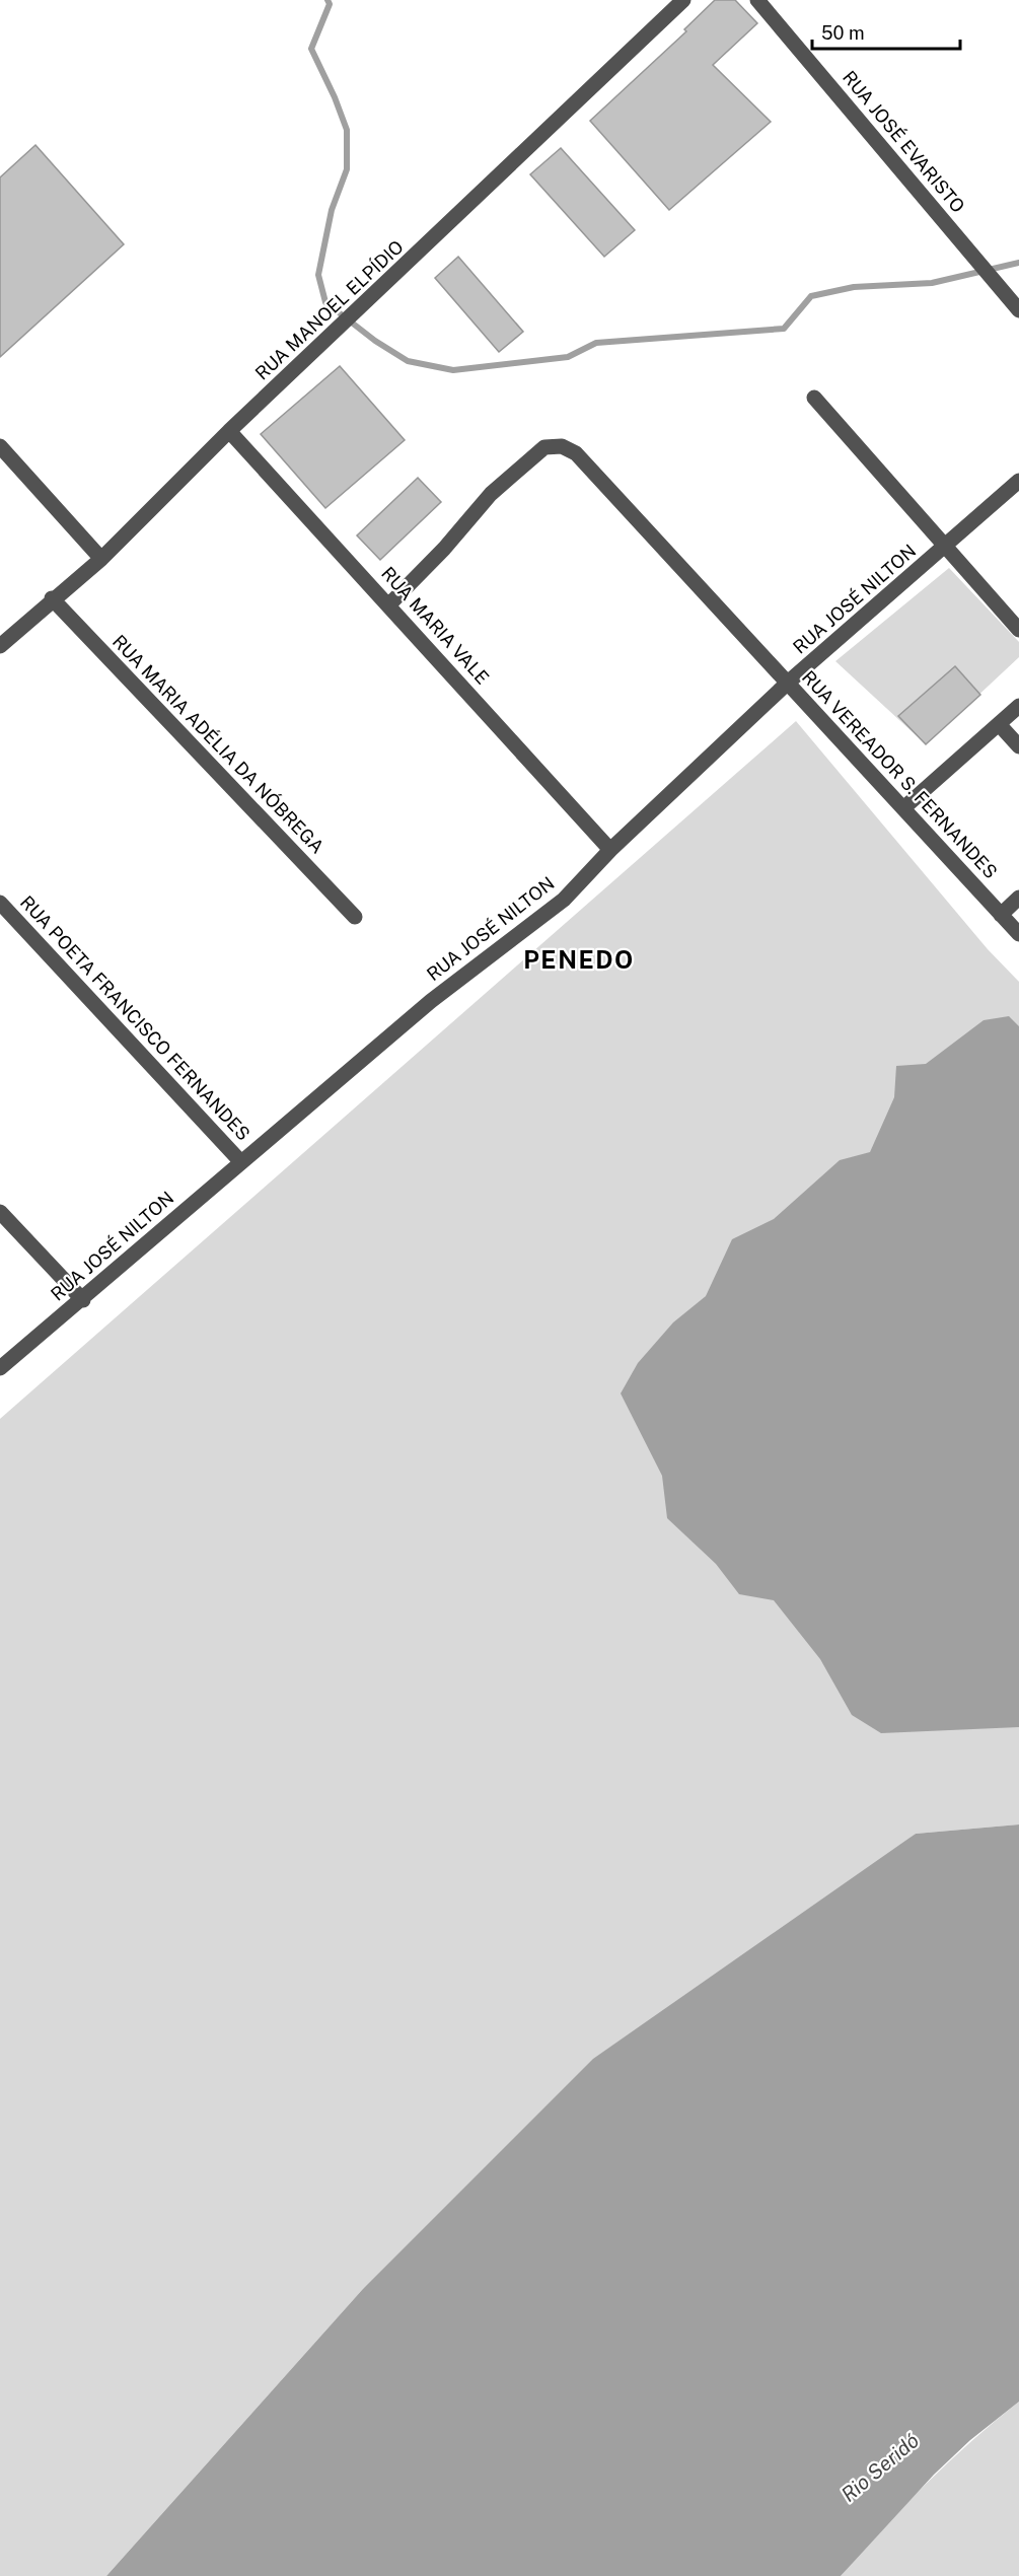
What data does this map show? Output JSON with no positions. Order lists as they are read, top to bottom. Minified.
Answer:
{"streets":{"street":["RUA JOSÉ EVARISTO","RUA MANOEL ELPÍDIO","RUA JOSÉ NILTON","RUA MARIA VALE","RUA MARIA ADÉLIA DA NÓBREGA","RUA VEREADOR S. FERNANDES","RUA POETA FRANCISCO FERNANDES"]},"crossings":[["RUA MANOEL ELPÍDIO","RUA MARIA VALE"],["RUA MANOEL ELPÍDIO","RUA MARIA ADÉLIA DA NÓBREGA"],["RUA JOSÉ NILTON","RUA MARIA VALE"],["RUA JOSÉ NILTON","RUA VEREADOR S. FERNANDES"],["RUA JOSÉ NILTON","RUA POETA FRANCISCO FERNANDES"],["RUA MARIA VALE","RUA VEREADOR S. FERNANDES"]],"districts":["PENEDO"],"water":["Rio Seridó"],"scale_bar":"50 m"}
